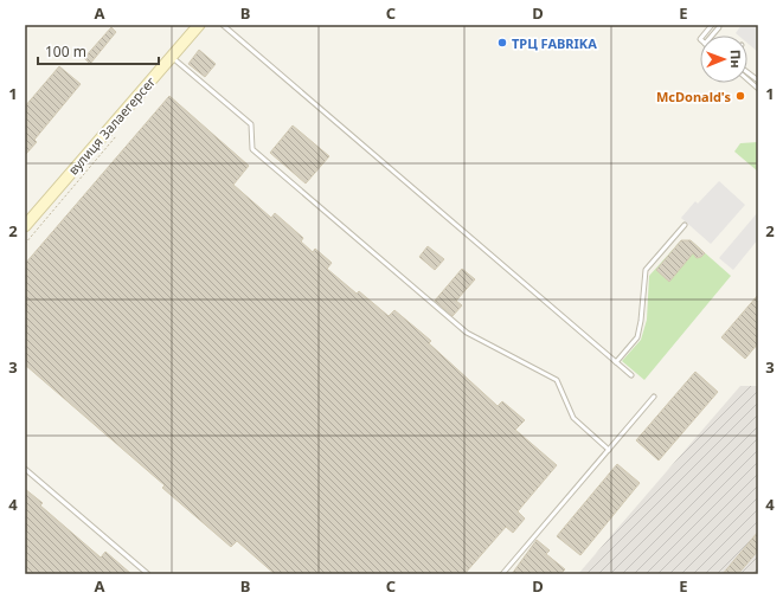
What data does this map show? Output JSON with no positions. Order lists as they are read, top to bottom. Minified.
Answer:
{"streets":{"main road":["вулиця Залаегерсег"]},"places":["ТРЦ FABRIKA","McDonald's"],"scale_bar":"100 m","north":"right","grid":{"columns":["A","B","C","D","E"],"rows":["1","2","3","4"]}}
